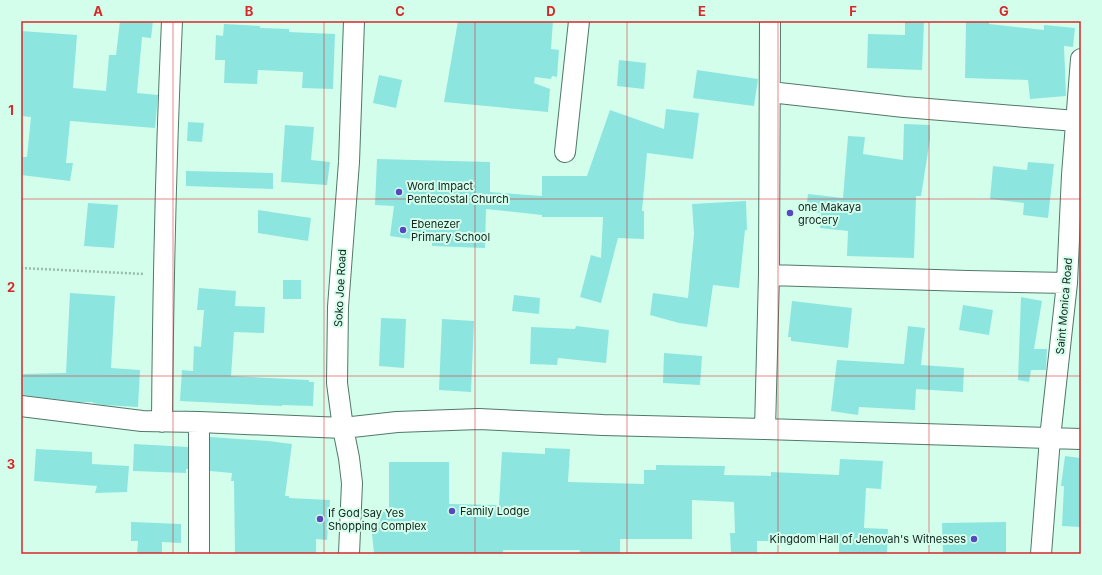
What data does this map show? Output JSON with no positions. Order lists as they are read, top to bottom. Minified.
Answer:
{"streets":{"street":["Soko Joe Road","Saint Monica Road"]},"places":["Word Impact Pentecostal Church","one Makaya grocery","Ebenezer Primary School","Family Lodge","If God Say Yes Shopping Complex","Kingdom Hall of Jehovah's Witnesses"],"grid":{"columns":["A","B","C","D","E","F","G"],"rows":["1","2","3"]}}
